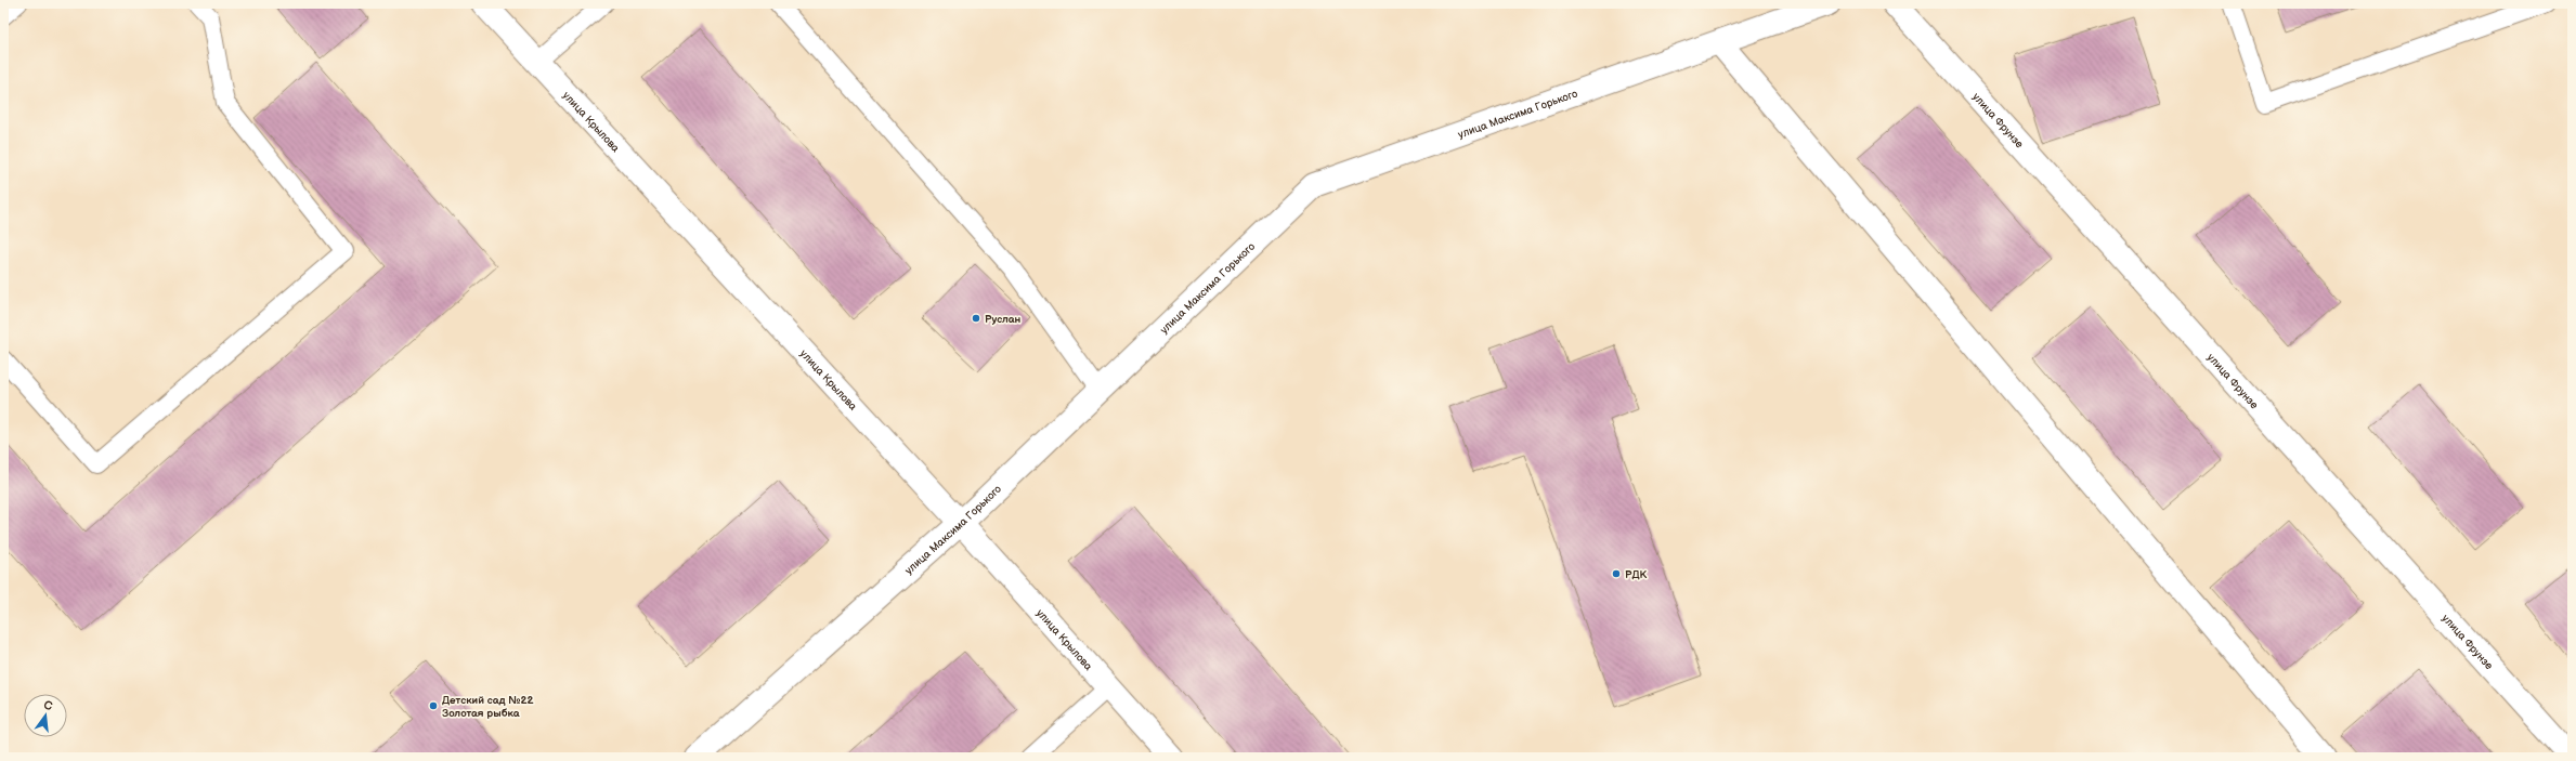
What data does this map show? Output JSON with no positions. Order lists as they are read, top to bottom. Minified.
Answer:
{"streets":{"street":["улица Максима Горького","улица Фрунзе","улица Крылова"]},"crossings":[["улица Максима Горького","улица Крылова"]],"places":["Руслан","РДК","Детский сад №22 Золотая рыбка"],"north":"top"}
